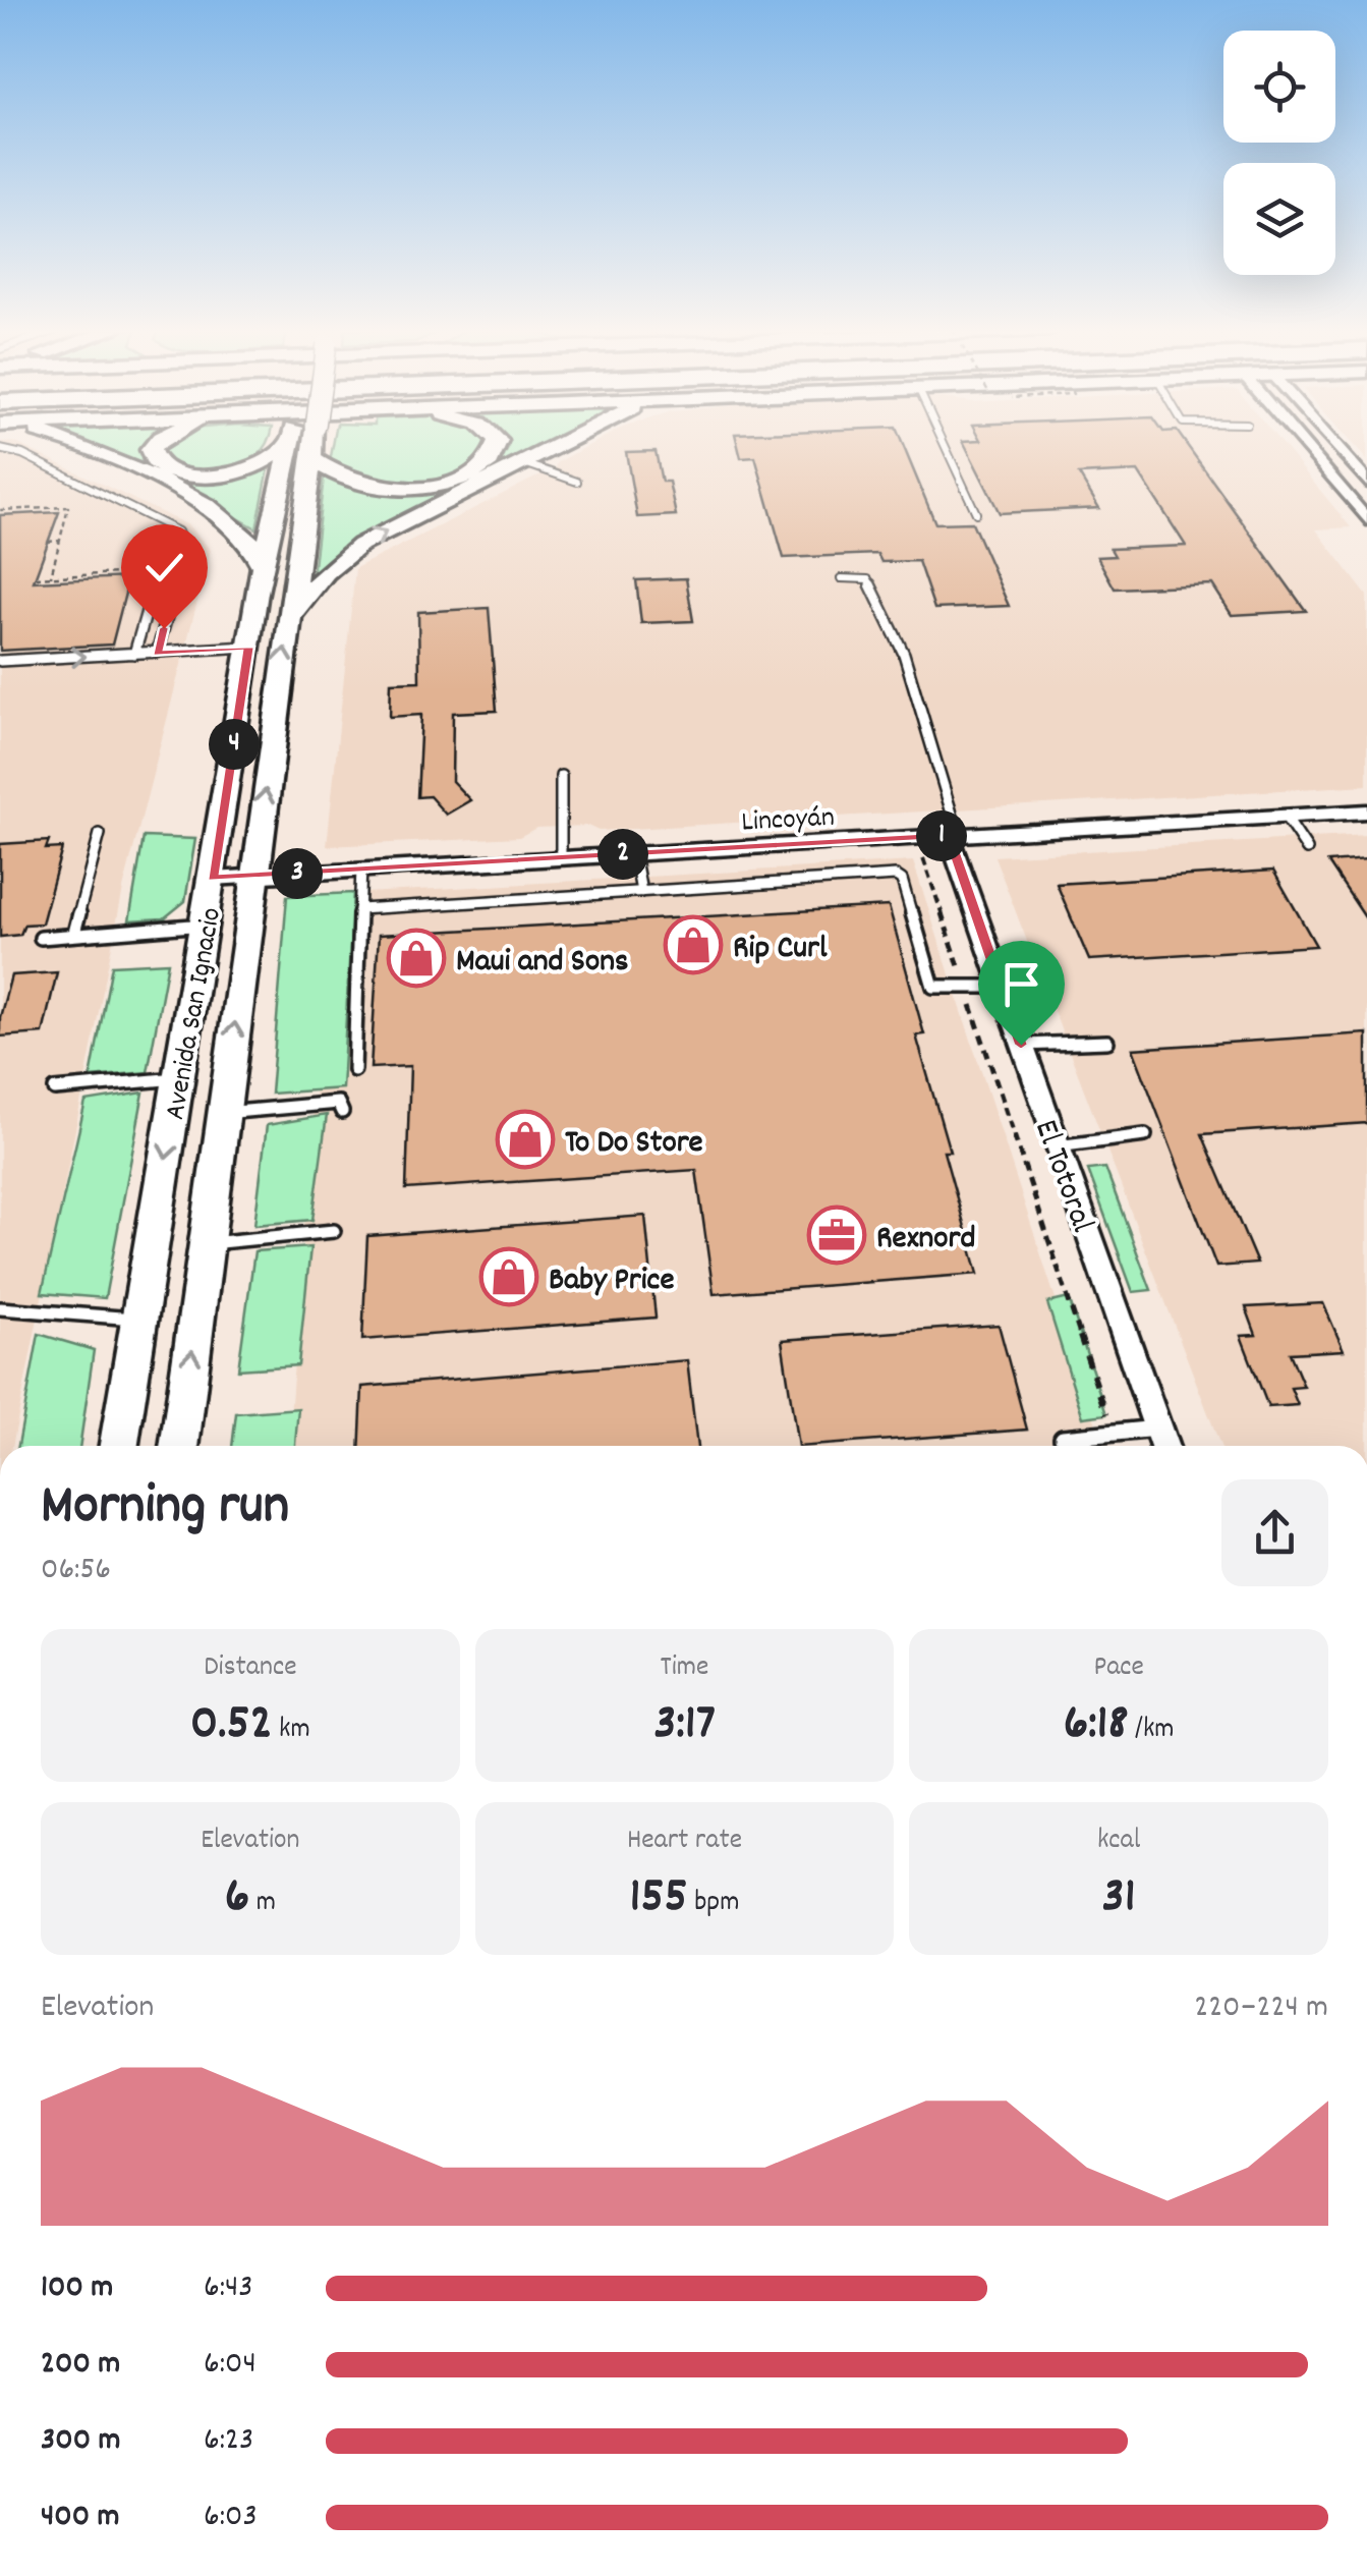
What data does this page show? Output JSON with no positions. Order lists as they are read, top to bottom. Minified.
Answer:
{"streets":{"main road":["Avenida San Ignacio"],"street":["Lincoyán","El Totoral"]},"crossings":[["Lincoyán","Avenida San Ignacio"],["Lincoyán","El Totoral"]],"places":{"shop":["Rip Curl","Maui and Sons","To Do Store","Baby Price"],"office":["Rexnord"]},"page":{"pins":["4","1","2","3"],"heading":["Morning run","06:56"],"stats":[["Distance","0.52 km"],["Time","3:17"],["Pace","6:18 /km"],["Elevation","6 m"],["Heart rate","155 bpm"],["kcal","31"]],"chart":["Elevation","220–224 m"],"list":[{"name":"100 m","note":"6:43"},{"name":"200 m","note":"6:04"},{"name":"300 m","note":"6:23"},{"name":"400 m","note":"6:03"}]}}
